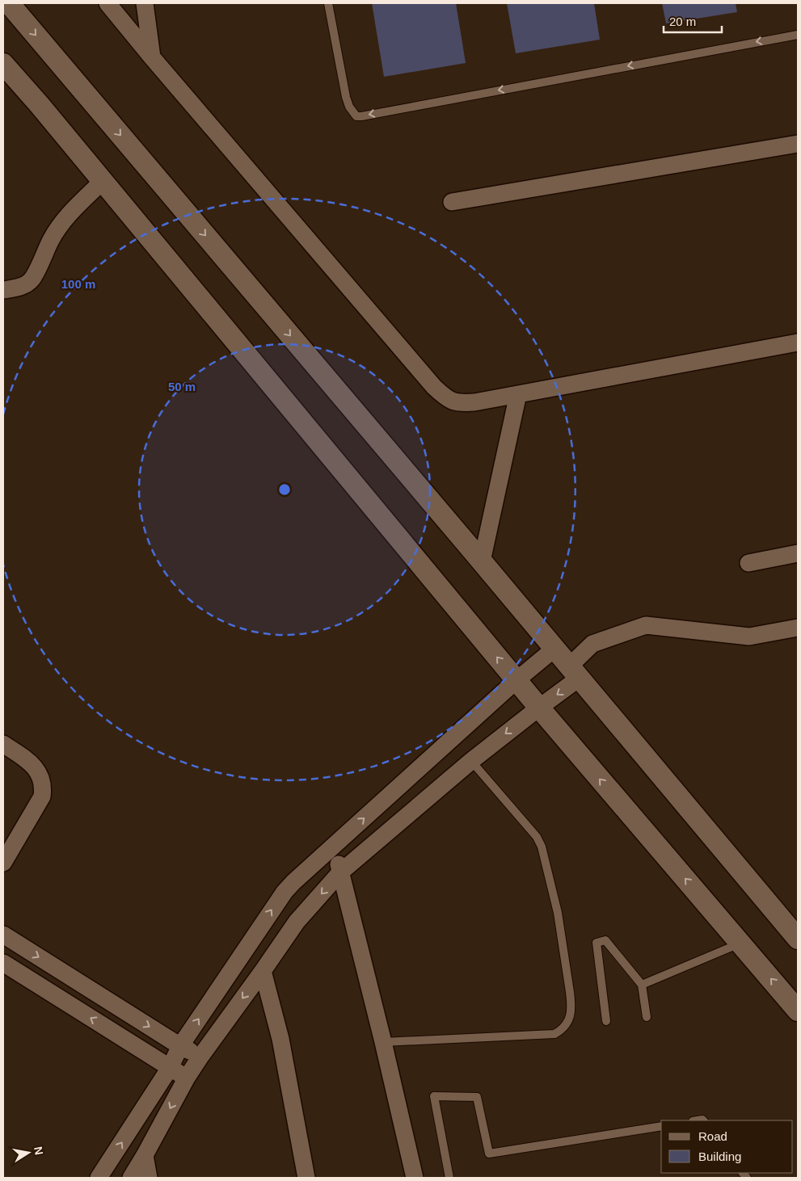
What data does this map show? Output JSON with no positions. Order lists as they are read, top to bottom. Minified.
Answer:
{"legend":["Road","Building"],"scale_bar":"20 m","north":"right","rings":["100 m","50 m"]}
